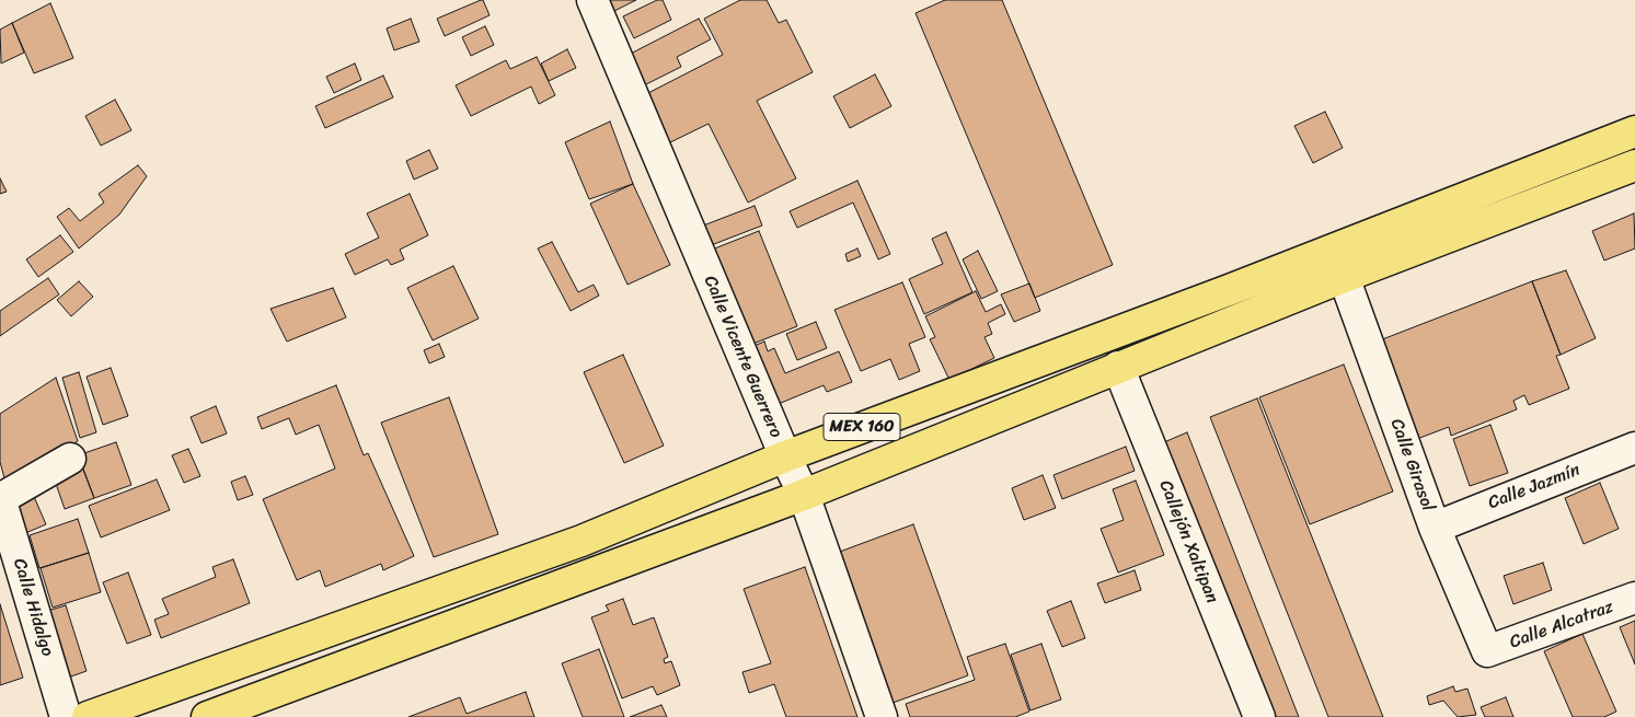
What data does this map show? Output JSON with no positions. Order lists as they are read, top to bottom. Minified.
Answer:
{"streets":{"main road":["MEX 160"],"street":["Calle Vicente Guerrero","Calle Girasol","Calle Jazmín","Callejón Xaltipan","Calle Hidalgo","Calle Alcatraz"]},"crossings":[["Calle Vicente Guerrero","MEX 160"],["MEX 160","Calle Girasol"],["MEX 160","Callejón Xaltipan"],["Calle Girasol","Calle Jazmín"],["Calle Girasol","Calle Alcatraz"]]}
